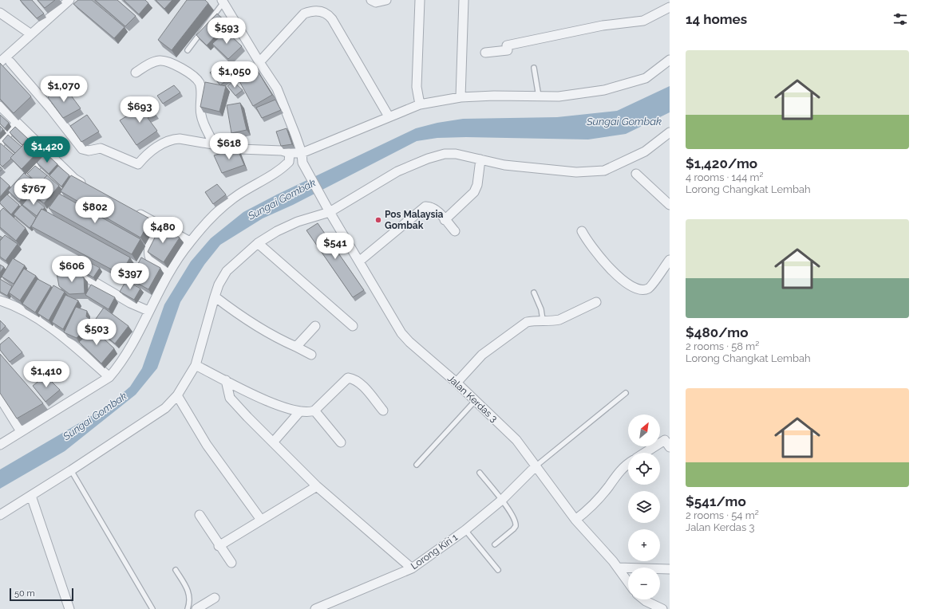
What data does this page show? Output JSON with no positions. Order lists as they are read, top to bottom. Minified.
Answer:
{"streets":{"street":["Jalan Kerdas 3","Lorong Kiri 1"]},"crossings":[["Jalan Kerdas 3","Lorong Kiri 1"]],"water":["Sungai Gombak"],"places":["Pos Malaysia Gombak"],"scale_bar":"50 m","north":"top right","page":{"heading":"14 homes","price":["$593","$1,050","$1,070","$693","$618","$1,420","$767","$802","$480","$541","$606","$397","$503","$1,410"],"list":[{"name":"$1,420/mo","note":"4 rooms · 144 m² · Lorong Changkat Lembah"},{"name":"$480/mo","note":"2 rooms · 58 m² · Lorong Changkat Lembah"},{"name":"$541/mo","note":"2 rooms · 54 m² · Jalan Kerdas 3"}],"map_buttons":["+","−"],"scale":"50 m"}}
